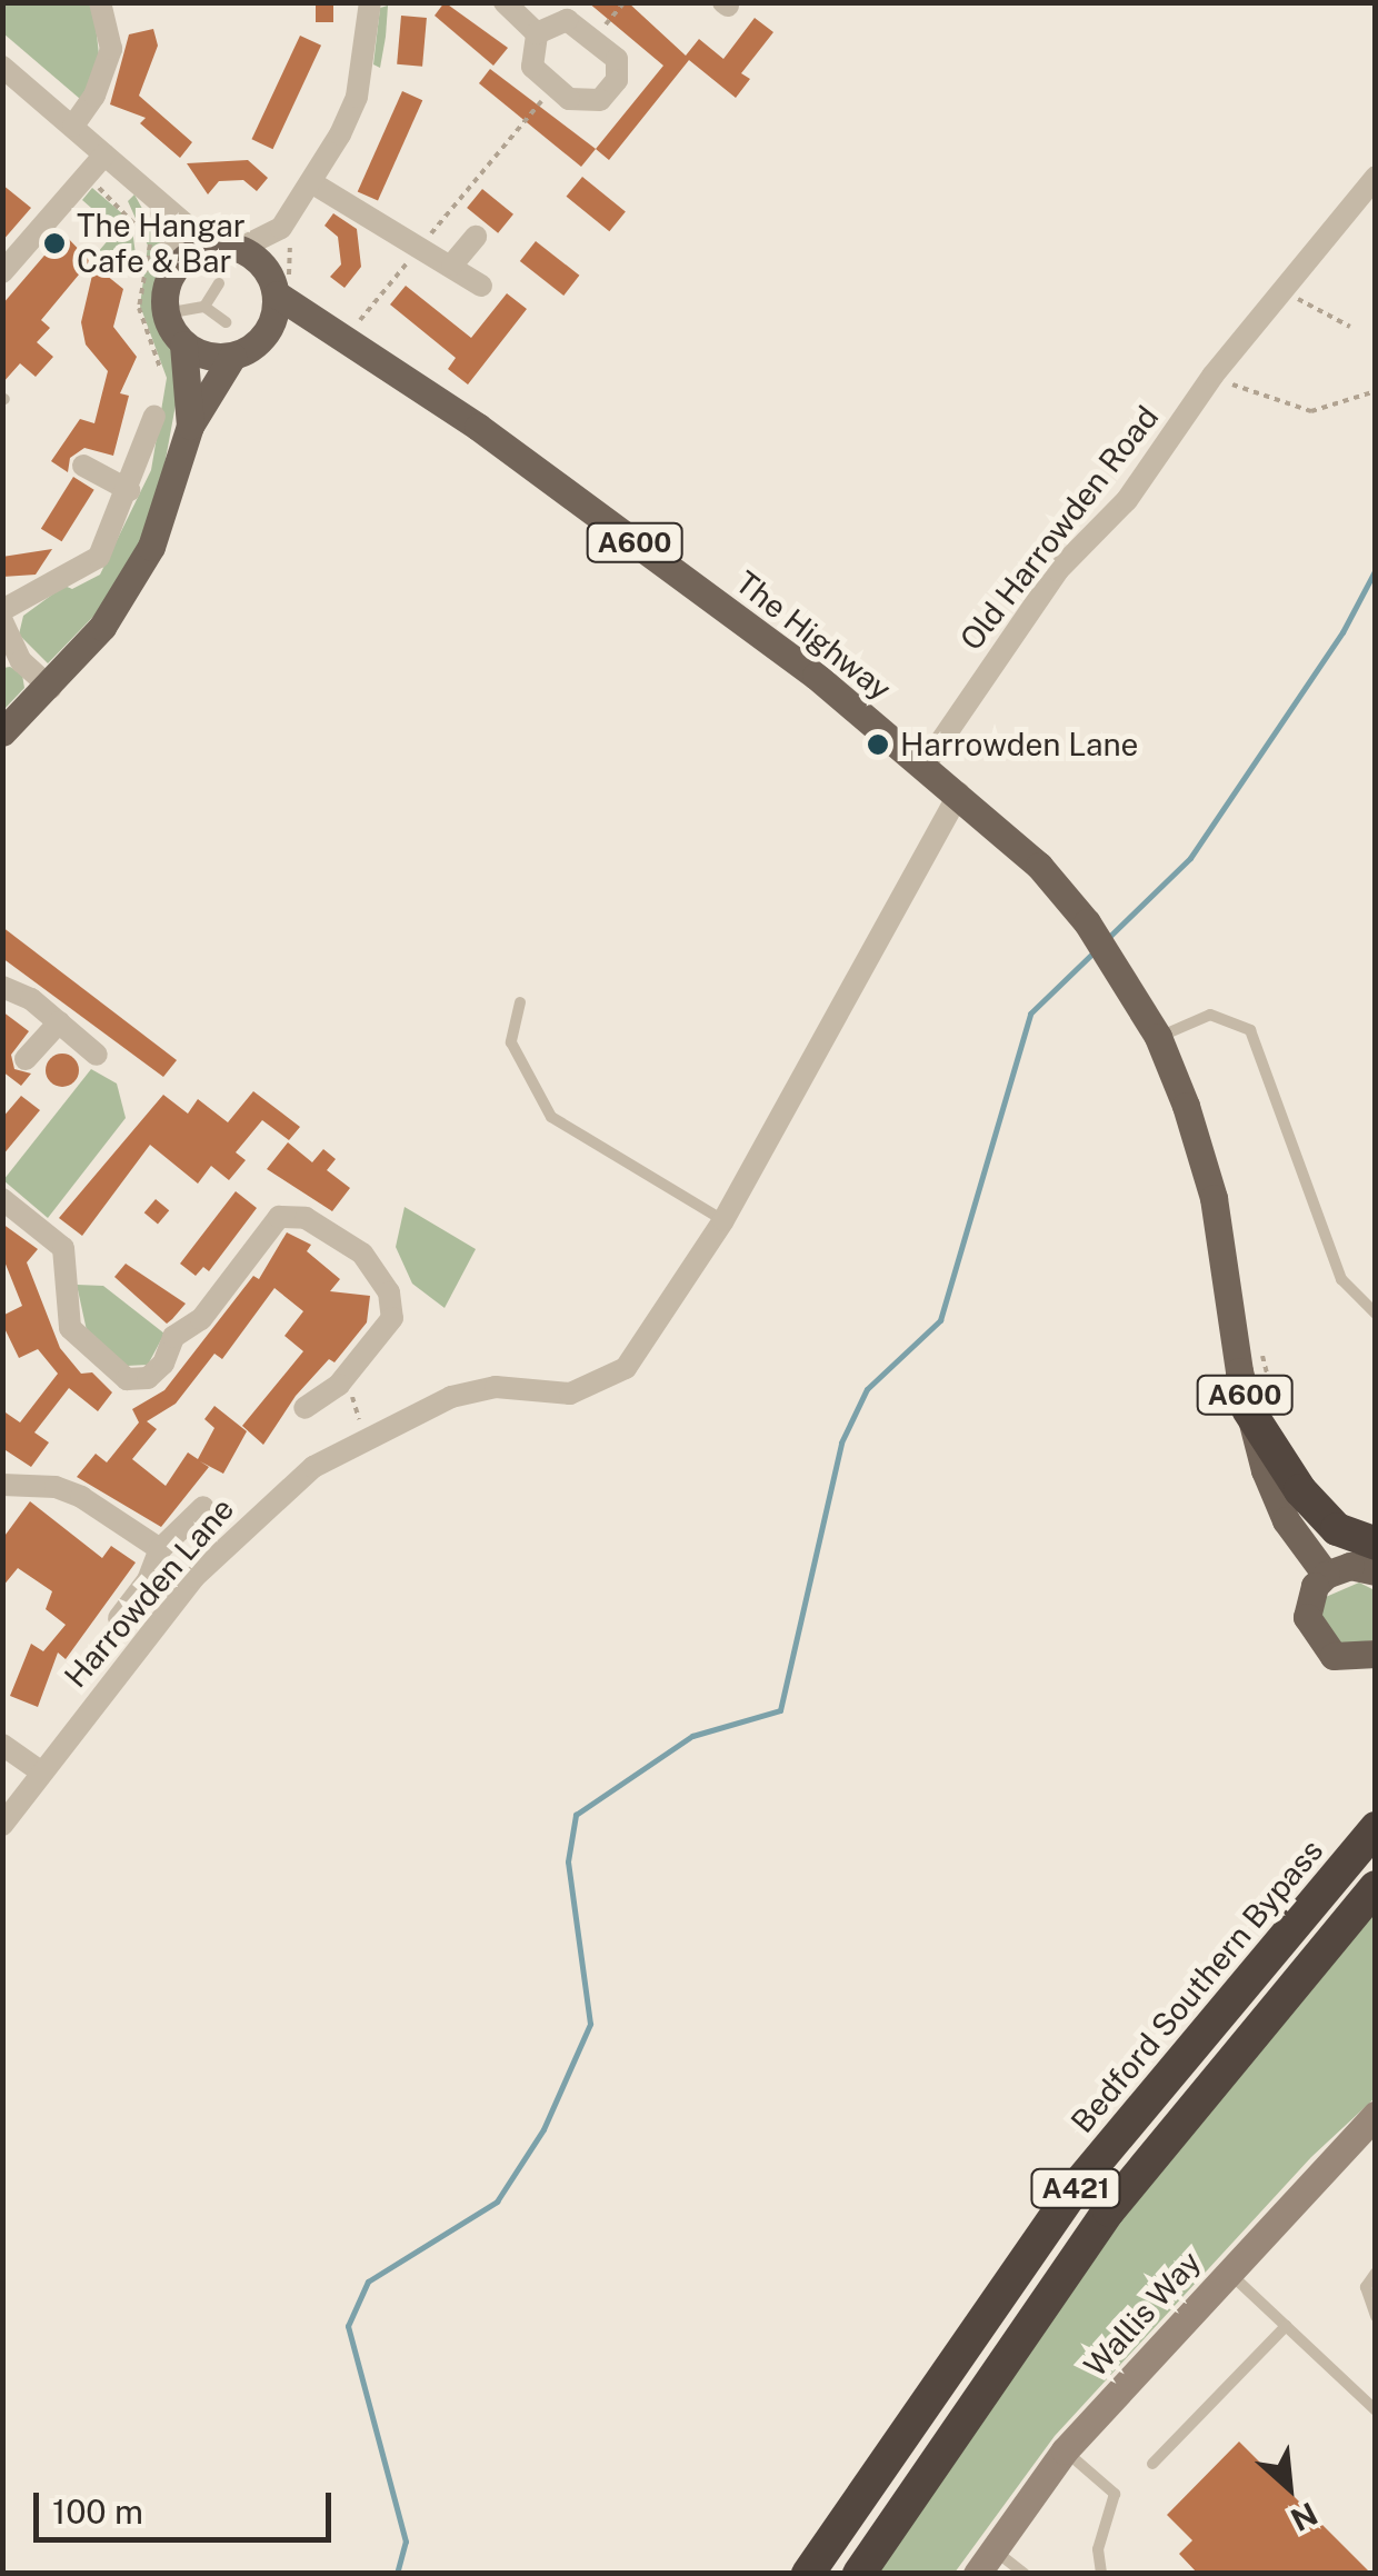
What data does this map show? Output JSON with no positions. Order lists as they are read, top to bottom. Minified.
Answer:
{"streets":{"highway":["Bedford Southern Bypass","A421"],"main road":["A600","The Highway"],"street":["Old Harrowden Road","Harrowden Lane","Wallis Way"]},"crossings":[["Old Harrowden Road","The Highway"],["A600","The Highway"],["The Highway","Harrowden Lane"]],"places":["The Hangar Cafe & Bar","Harrowden Lane"],"scale_bar":"100 m","north":"bottom right"}
